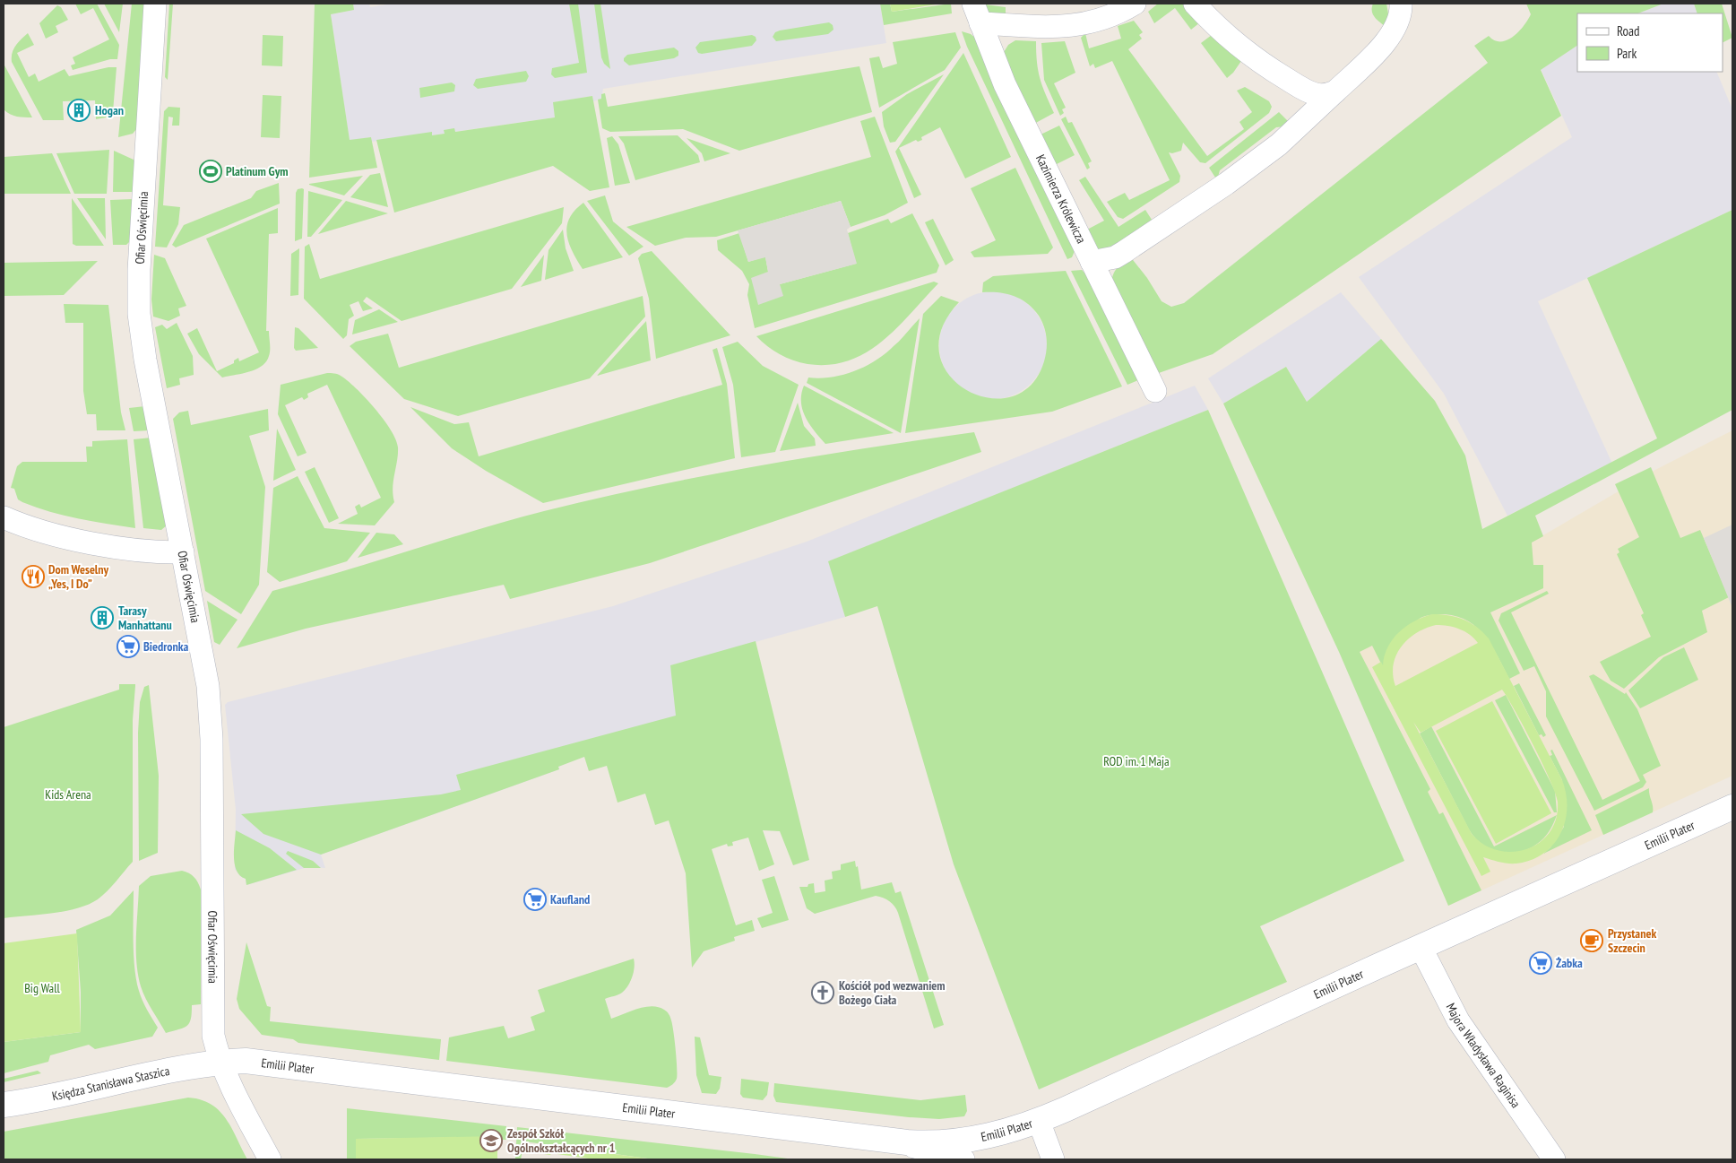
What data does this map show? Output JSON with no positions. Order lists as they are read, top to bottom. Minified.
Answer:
{"streets":{"street":["Kazimierza Królewicza","Ofiar Oświęcimia","Emilii Plater","Majora Władysława Raginisa","Księdza Stanisława Staszica"]},"crossings":[["Ofiar Oświęcimia","Emilii Plater"],["Ofiar Oświęcimia","Księdza Stanisława Staszica"],["Emilii Plater","Majora Władysława Raginisa"],["Emilii Plater","Księdza Stanisława Staszica"]],"parks":["ROD im. 1 Maja","Kids Arena","Big Wall"],"places":{"building":["Hogan","Tarasy Manhattanu"],"sports":["Platinum Gym"],"restaurant":["Dom Weselny „Yes, I Do”"],"supermarket":["Biedronka","Kaufland","Żabka"],"cafe":["Przystanek Szczecin"],"church":["Kościół pod wezwaniem Bożego Ciała"],"school or university":["Zespół Szkół Ogólnokształcących nr 1"]},"legend":["Road","Park"]}
